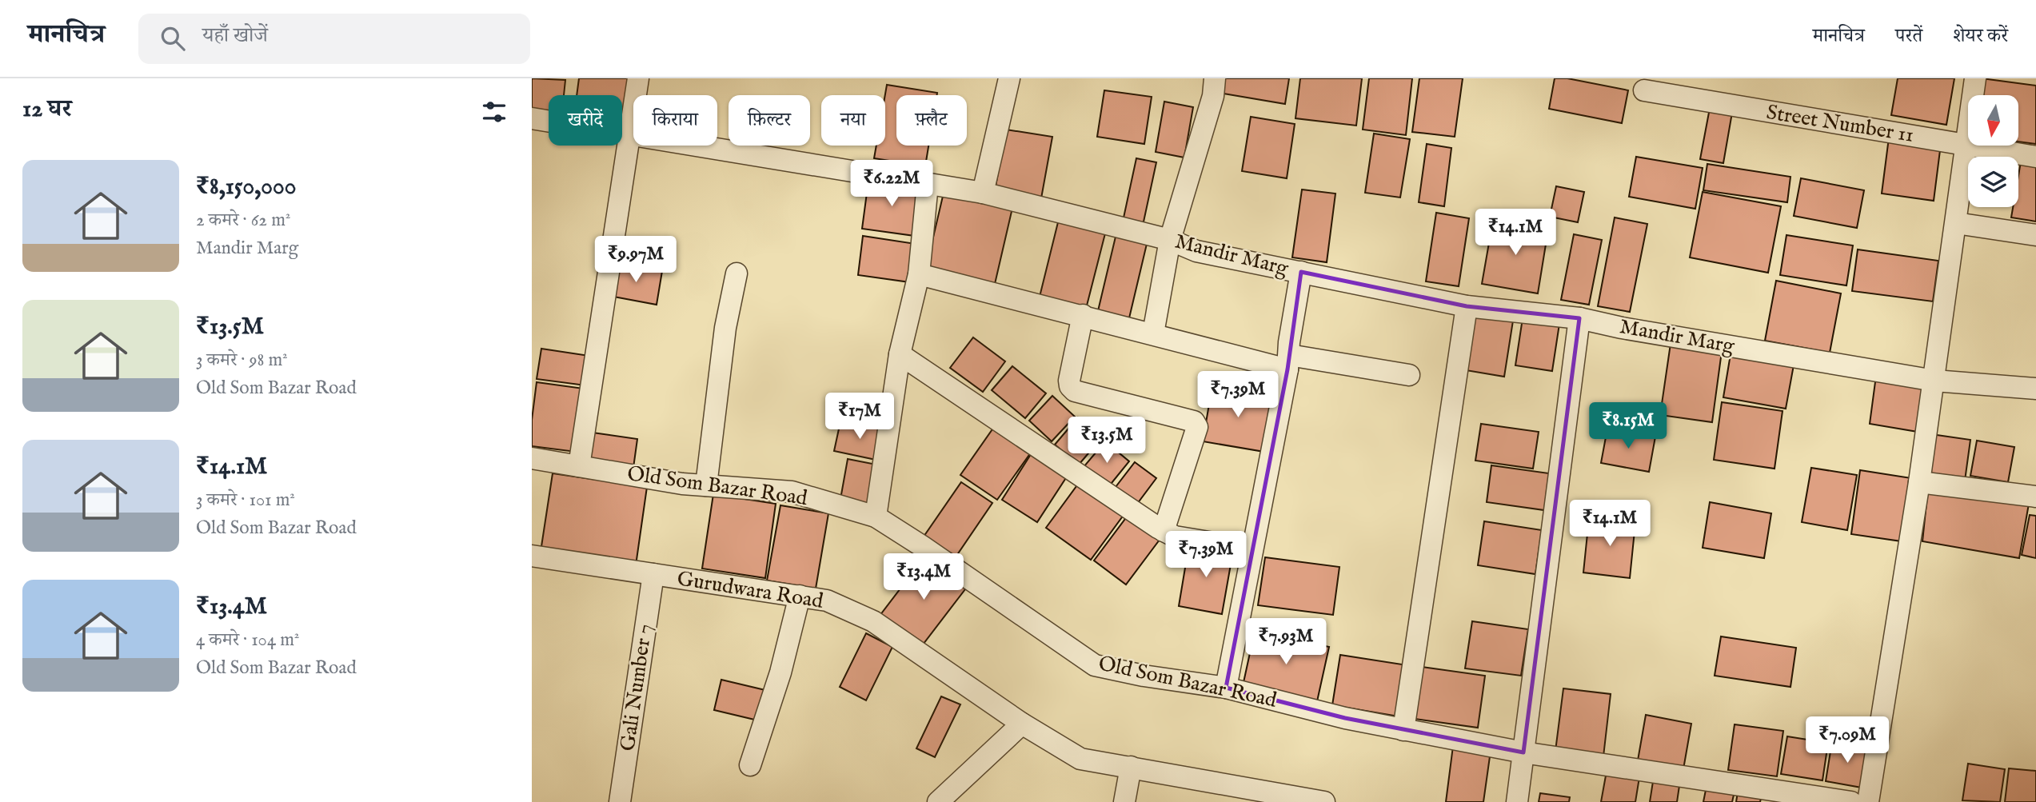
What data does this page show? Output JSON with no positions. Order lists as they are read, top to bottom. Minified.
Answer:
{"streets":{"street":["Street Number 11","Mandir Marg","Old Som Bazar Road","Gurudwara Road","Gali Number 7"]},"crossings":[["Gurudwara Road","Gali Number 7"]],"north":"bottom","page":{"header":"मानचित्र","search":"यहाँ खोजें","nav":["मानचित्र","परतें","शेयर करें"],"heading":"12 घर","chip":["खरीदें","किराया","फ़िल्टर","नया","फ़्लैट"],"list":[{"name":"₹8,150,000","note":"2 कमरे · 62 m² · Mandir Marg"},{"name":"₹13.5M","note":"3 कमरे · 98 m² · Old Som Bazar Road"},{"name":"₹14.1M","note":"3 कमरे · 101 m² · Old Som Bazar Road"},{"name":"₹13.4M","note":"4 कमरे · 104 m² · Old Som Bazar Road"}],"price":["₹6.22M","₹14.1M","₹9.97M","₹7.39M","₹17M","₹8.15M","₹13.5M","₹14.1M","₹7.39M","₹13.4M","₹7.93M","₹7.09M"]}}
